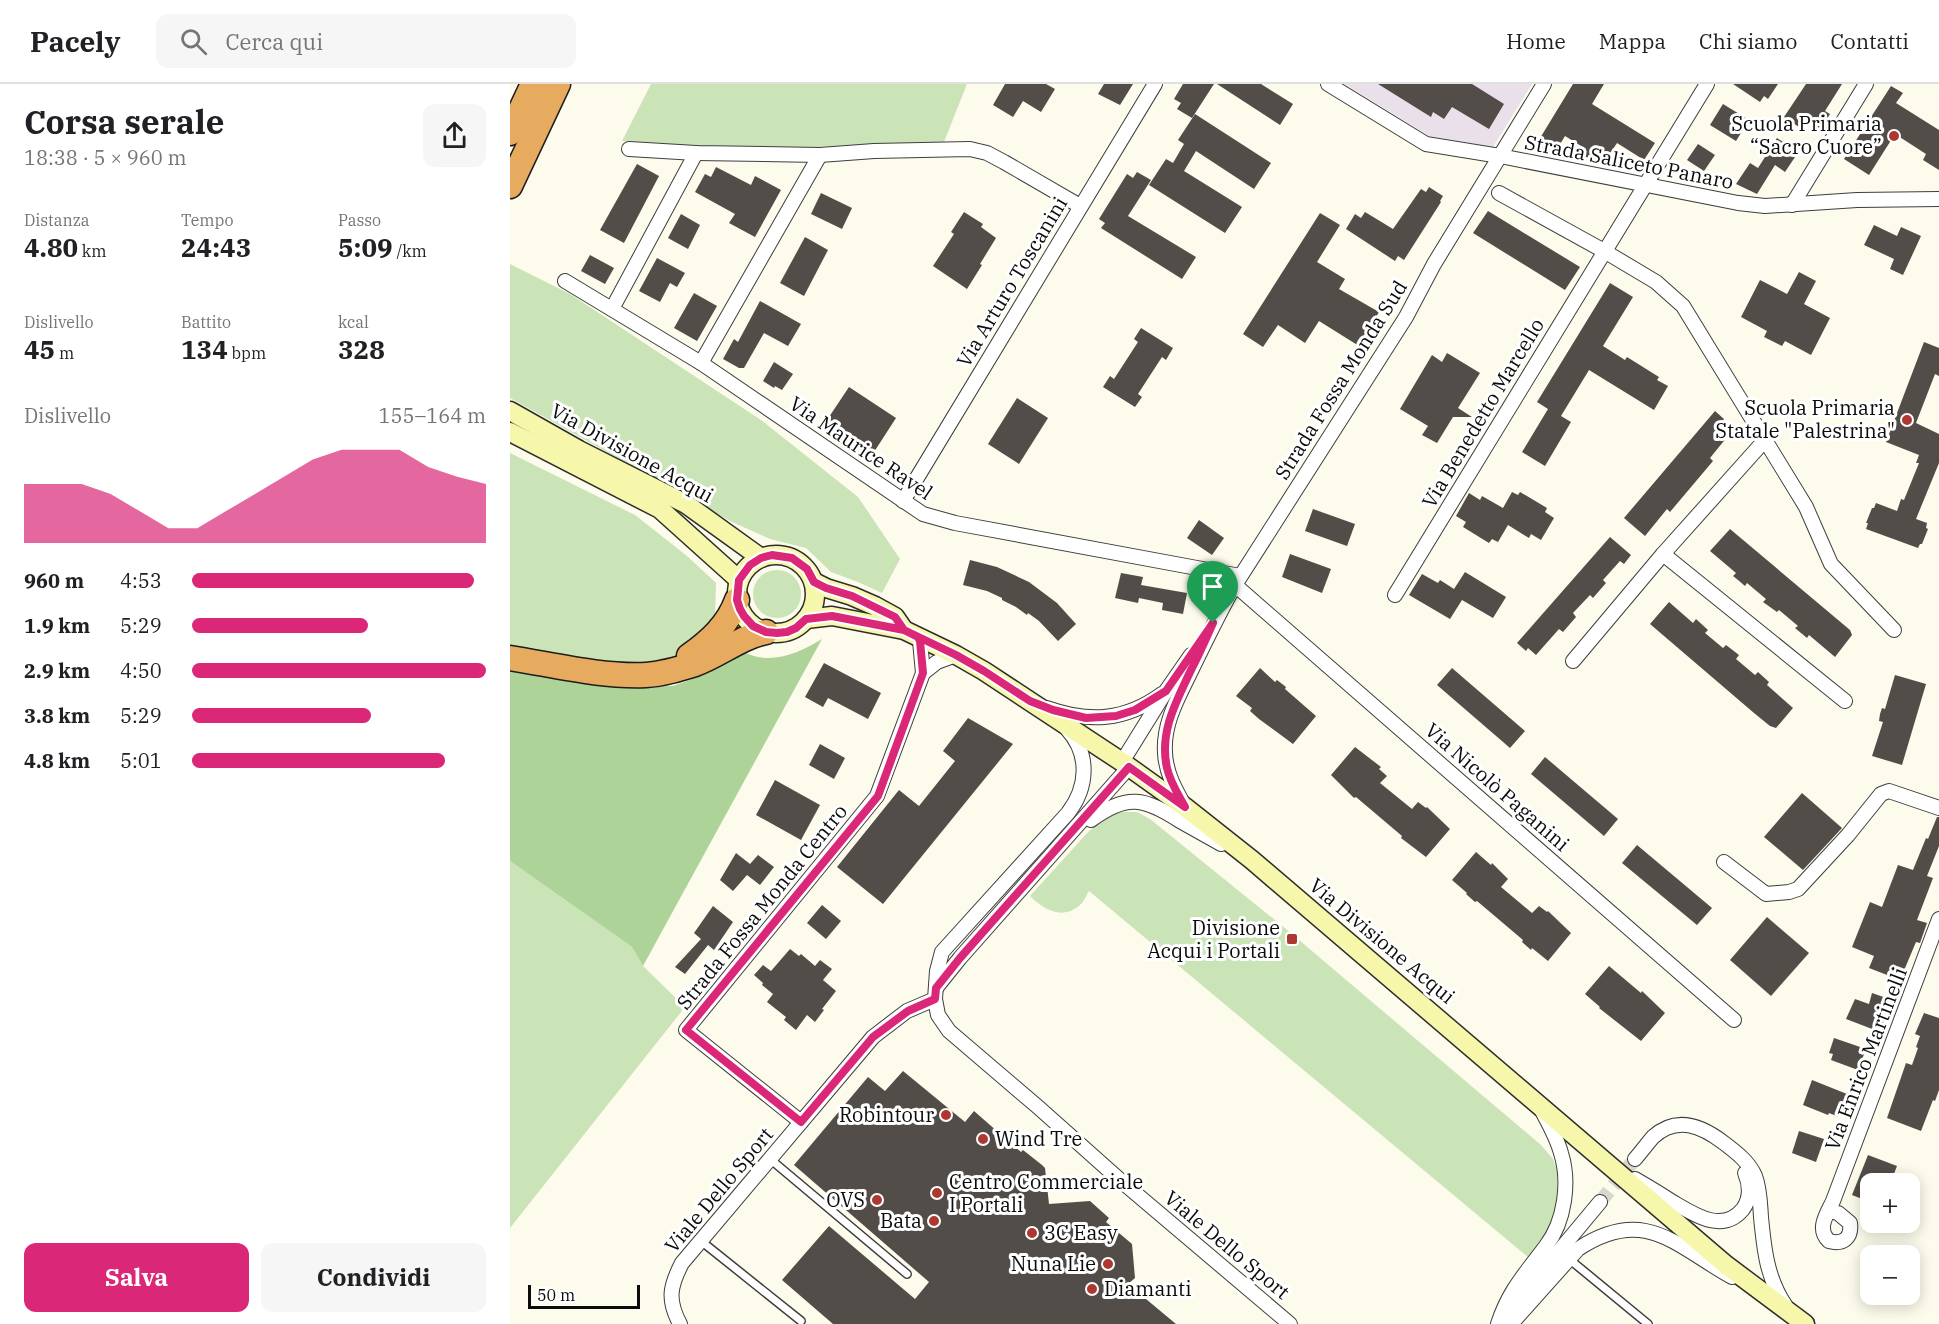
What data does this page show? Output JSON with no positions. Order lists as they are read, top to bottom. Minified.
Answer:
{"streets":{"main road":["Via Divisione Acqui"],"street":["Strada Saliceto Panaro","Via Arturo Toscanini","Strada Fossa Monda Sud","Via Benedetto Marcello","Via Maurice Ravel","Via Nicolò Paganini","Strada Fossa Monda Centro","Via Enrico Martinelli","Viale Dello Sport"]},"crossings":[["Strada Saliceto Panaro","Strada Fossa Monda Sud"],["Strada Saliceto Panaro","Via Benedetto Marcello"],["Via Arturo Toscanini","Via Maurice Ravel"],["Strada Fossa Monda Sud","Via Maurice Ravel"],["Strada Fossa Monda Sud","Via Divisione Acqui"],["Strada Fossa Monda Sud","Via Nicolò Paganini"],["Strada Fossa Monda Sud","Viale Dello Sport"],["Via Maurice Ravel","Via Nicolò Paganini"],["Via Divisione Acqui","Strada Fossa Monda Centro"],["Via Divisione Acqui","Viale Dello Sport"],["Strada Fossa Monda Centro","Viale Dello Sport"]],"places":{"other":["Scuola Primaria “Sacro Cuore”","Scuola Primaria Statale \"Palestrina\"","Robintour","Wind Tre","Centro Commerciale I Portali","OVS","Bata","3C Easy","Nuna Lie","Diamanti"],"transit":["Divisione Acqui i Portali"]},"scale_bar":"50 m","page":{"header":"Pacely","search":"Cerca qui","nav":["Home","Mappa","Chi siamo","Contatti"],"heading":["Corsa serale","18:38 · 5 × 960 m"],"stats":[["Distanza","4.80 km"],["Tempo","24:43"],["Passo","5:09 /km"],["Dislivello","45 m"],["Battito","134 bpm"],["kcal","328"]],"chart":["Dislivello","155–164 m"],"list":[{"name":"960 m","note":"4:53"},{"name":"1.9 km","note":"5:29"},{"name":"2.9 km","note":"4:50"},{"name":"3.8 km","note":"5:29"},{"name":"4.8 km","note":"5:01"}],"map_buttons":["+","−"],"buttons":["Salva","Condividi"],"scale":"50 m"}}
